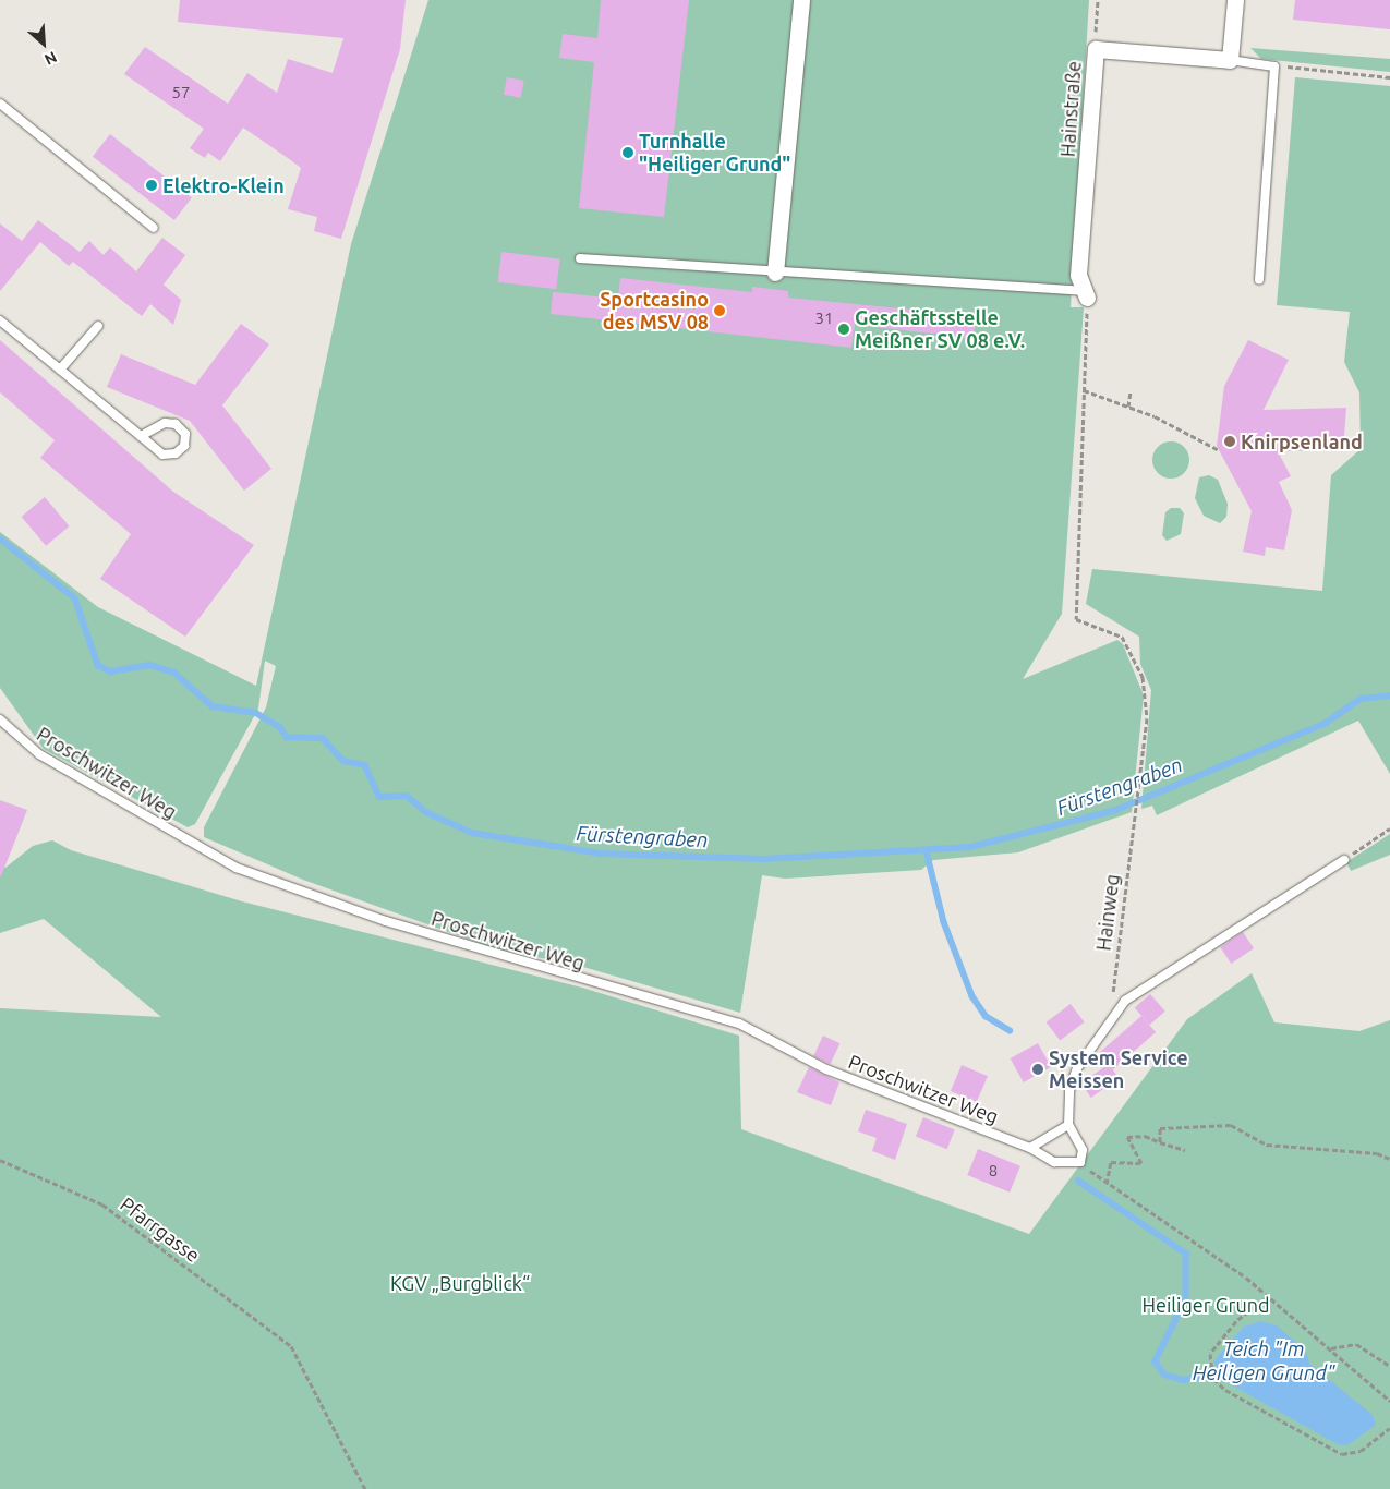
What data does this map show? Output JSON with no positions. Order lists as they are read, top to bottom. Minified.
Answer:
{"streets":{"street":["Hainstraße"],"lane":["Proschwitzer Weg"],"path":["Hainweg","Pfarrgasse"]},"water":["Fürstengraben","Teich \"Im Heiligen Grund\""],"parks":["KGV „Burgblick“","Heiliger Grund"],"places":["Turnhalle \"Heiliger Grund\"","Elektro-Klein","Sportcasino des MSV 08","Geschäftsstelle Meißner SV 08 e.V.","Knirpsenland","System Service Meissen"],"house_numbers":["57","31","8"],"north":"bottom right"}
